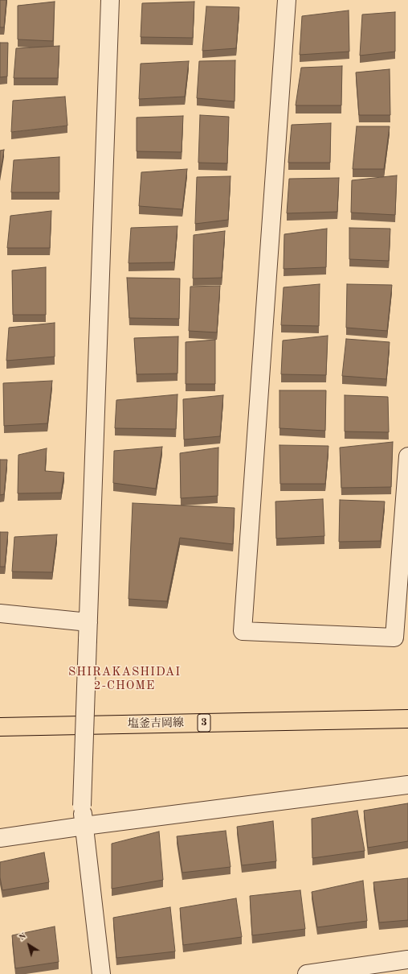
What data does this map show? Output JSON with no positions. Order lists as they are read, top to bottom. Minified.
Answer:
{"streets":{"main road":["3","塩釜吉岡線"]},"districts":["SHIRAKASHIDAI 2-CHOME"],"north":"top left"}
